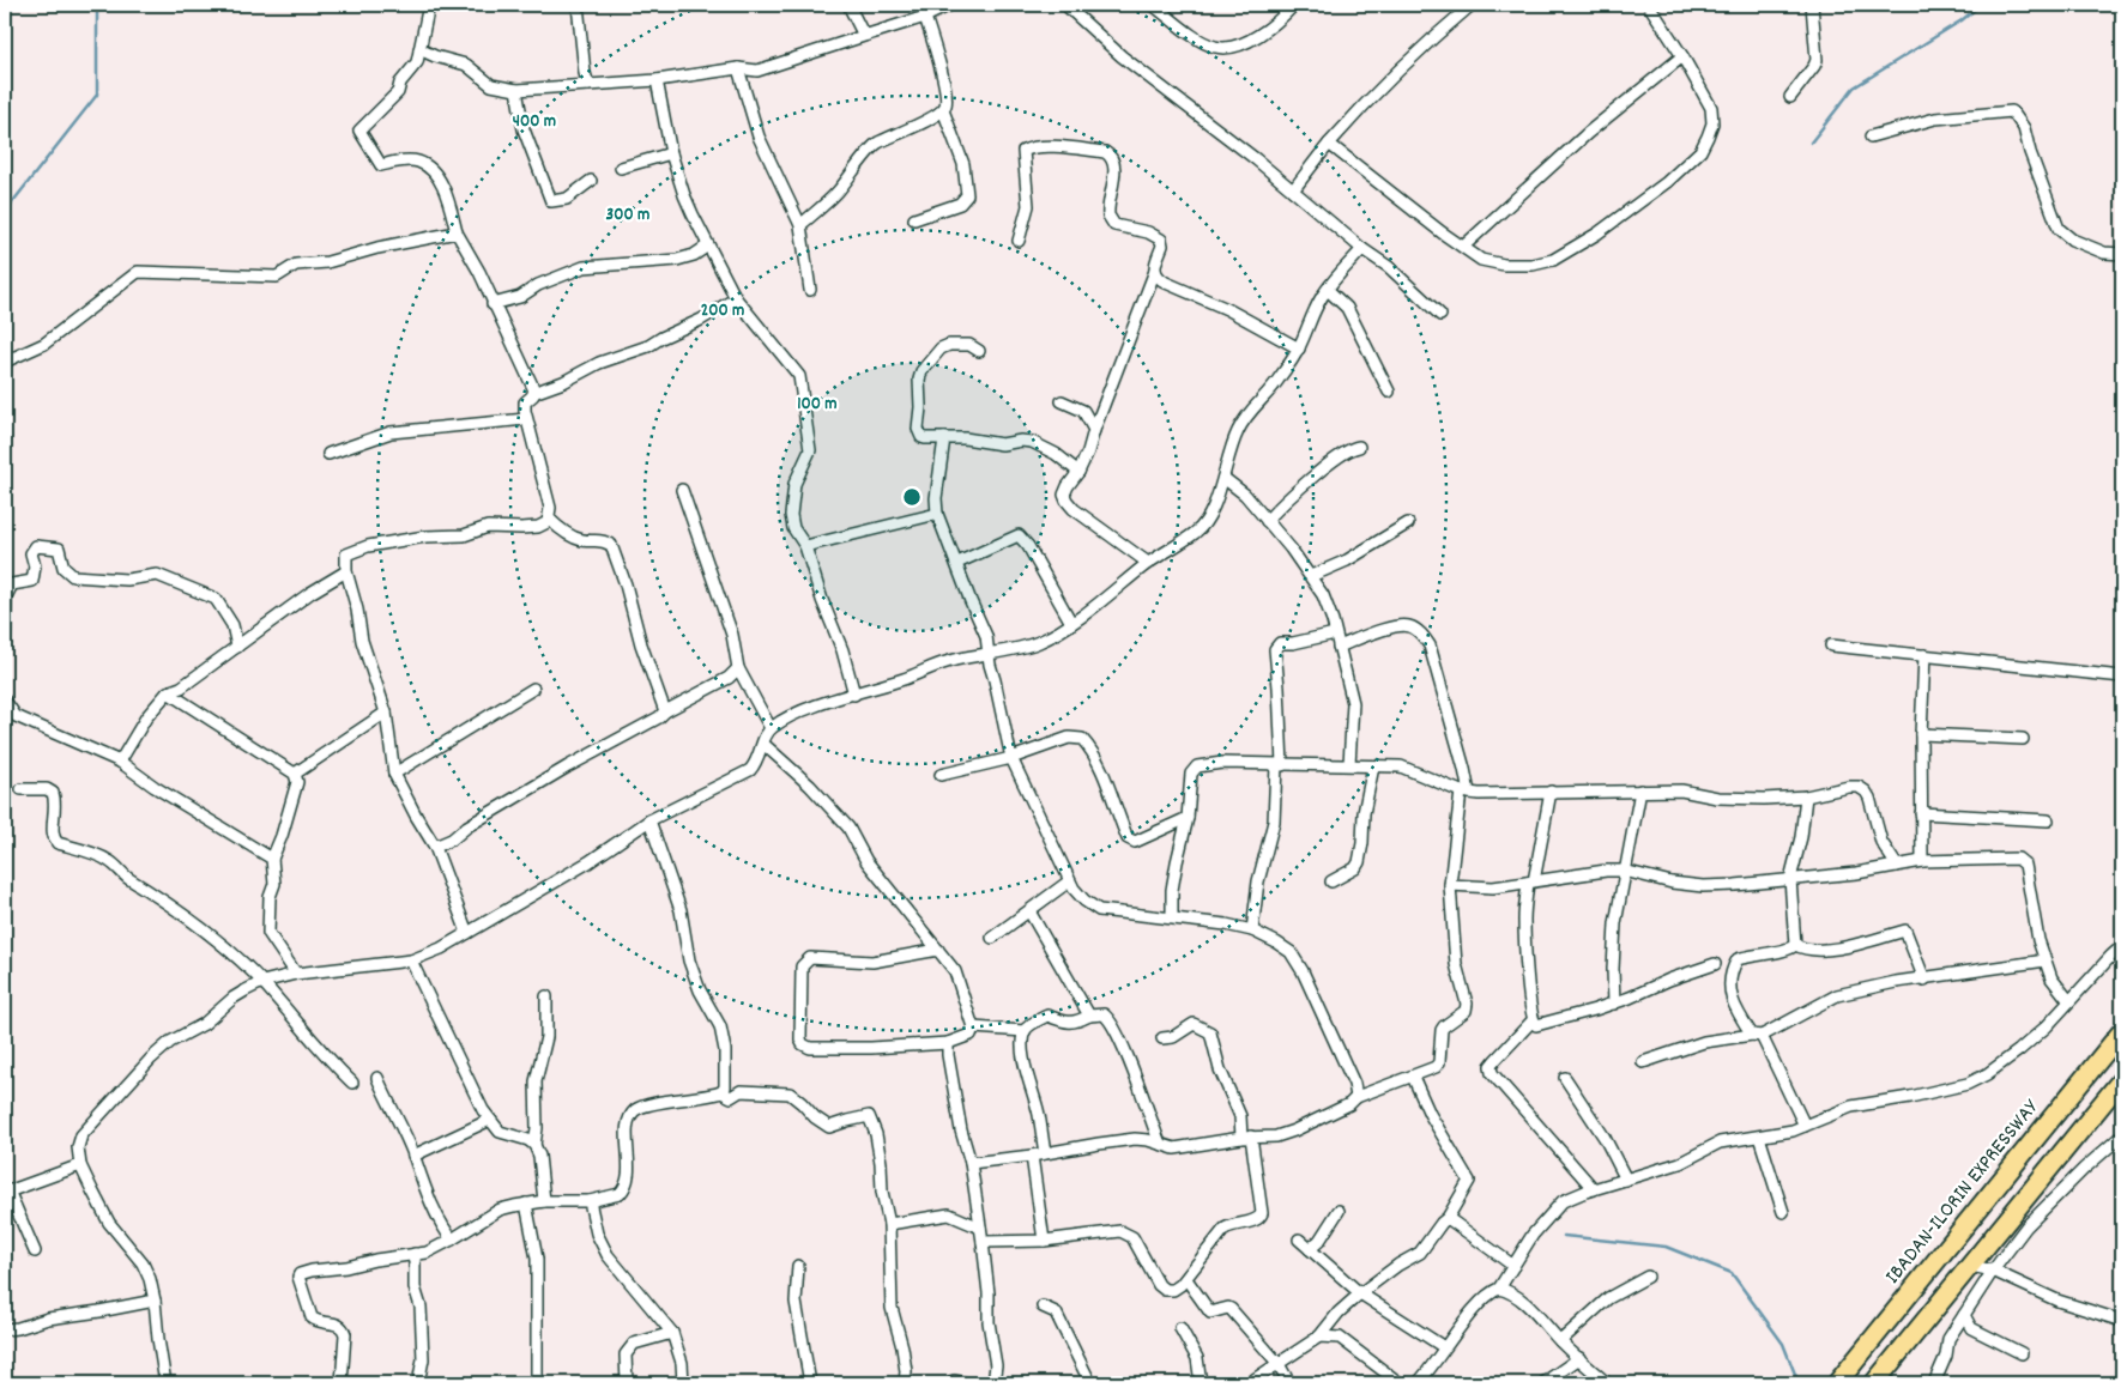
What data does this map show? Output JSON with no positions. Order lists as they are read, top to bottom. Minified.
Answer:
{"streets":{"highway":["IBADAN-ILORIN EXPRESSWAY"]},"rings":["400 m","300 m","200 m","100 m"]}
